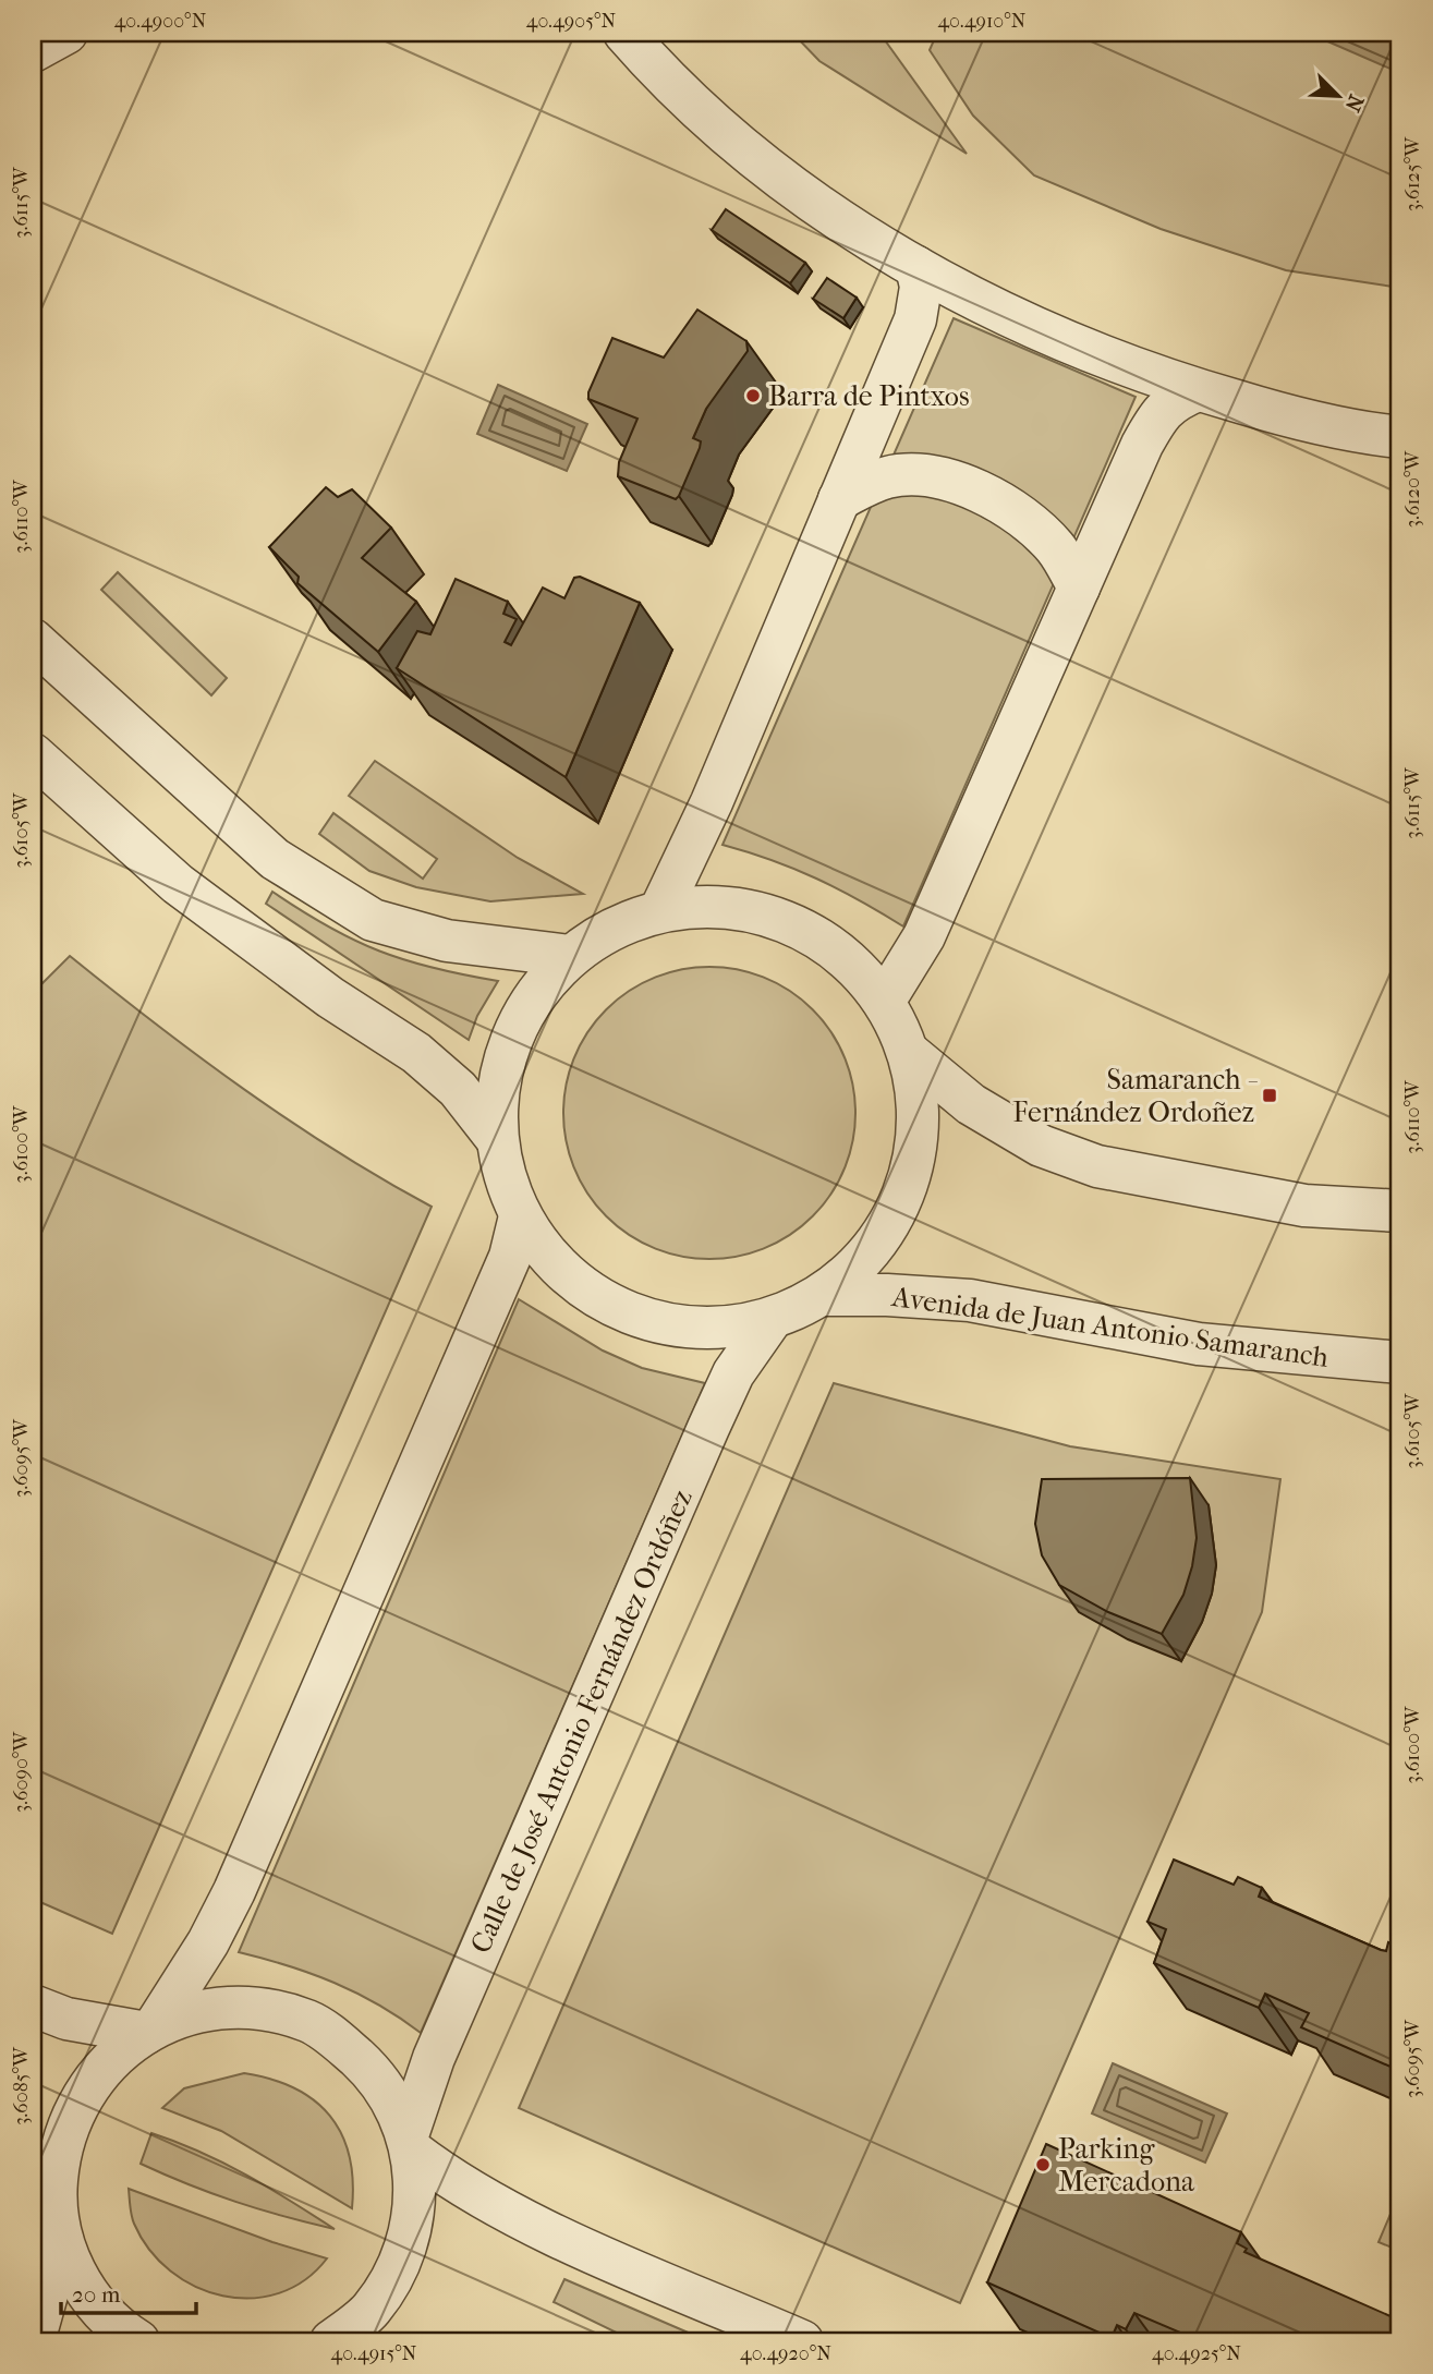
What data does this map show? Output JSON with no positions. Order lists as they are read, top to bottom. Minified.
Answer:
{"streets":{"street":["Avenida de Juan Antonio Samaranch","Calle de José Antonio Fernández Ordóñez"]},"places":{"other":["Barra de Pintxos","Parking Mercadona"],"transit":["Samaranch - Fernández Ordoñez"]},"scale_bar":"20 m","north":"bottom right","coordinates":["40.4900°N","40.4905°N","40.4910°N","3.6125°W","3.6115°W","3.6120°W","3.6110°W","3.6105°W","3.6100°W","3.6095°W","3.6090°W","3.6085°W","40.4915°N","40.4920°N","40.4925°N"]}
